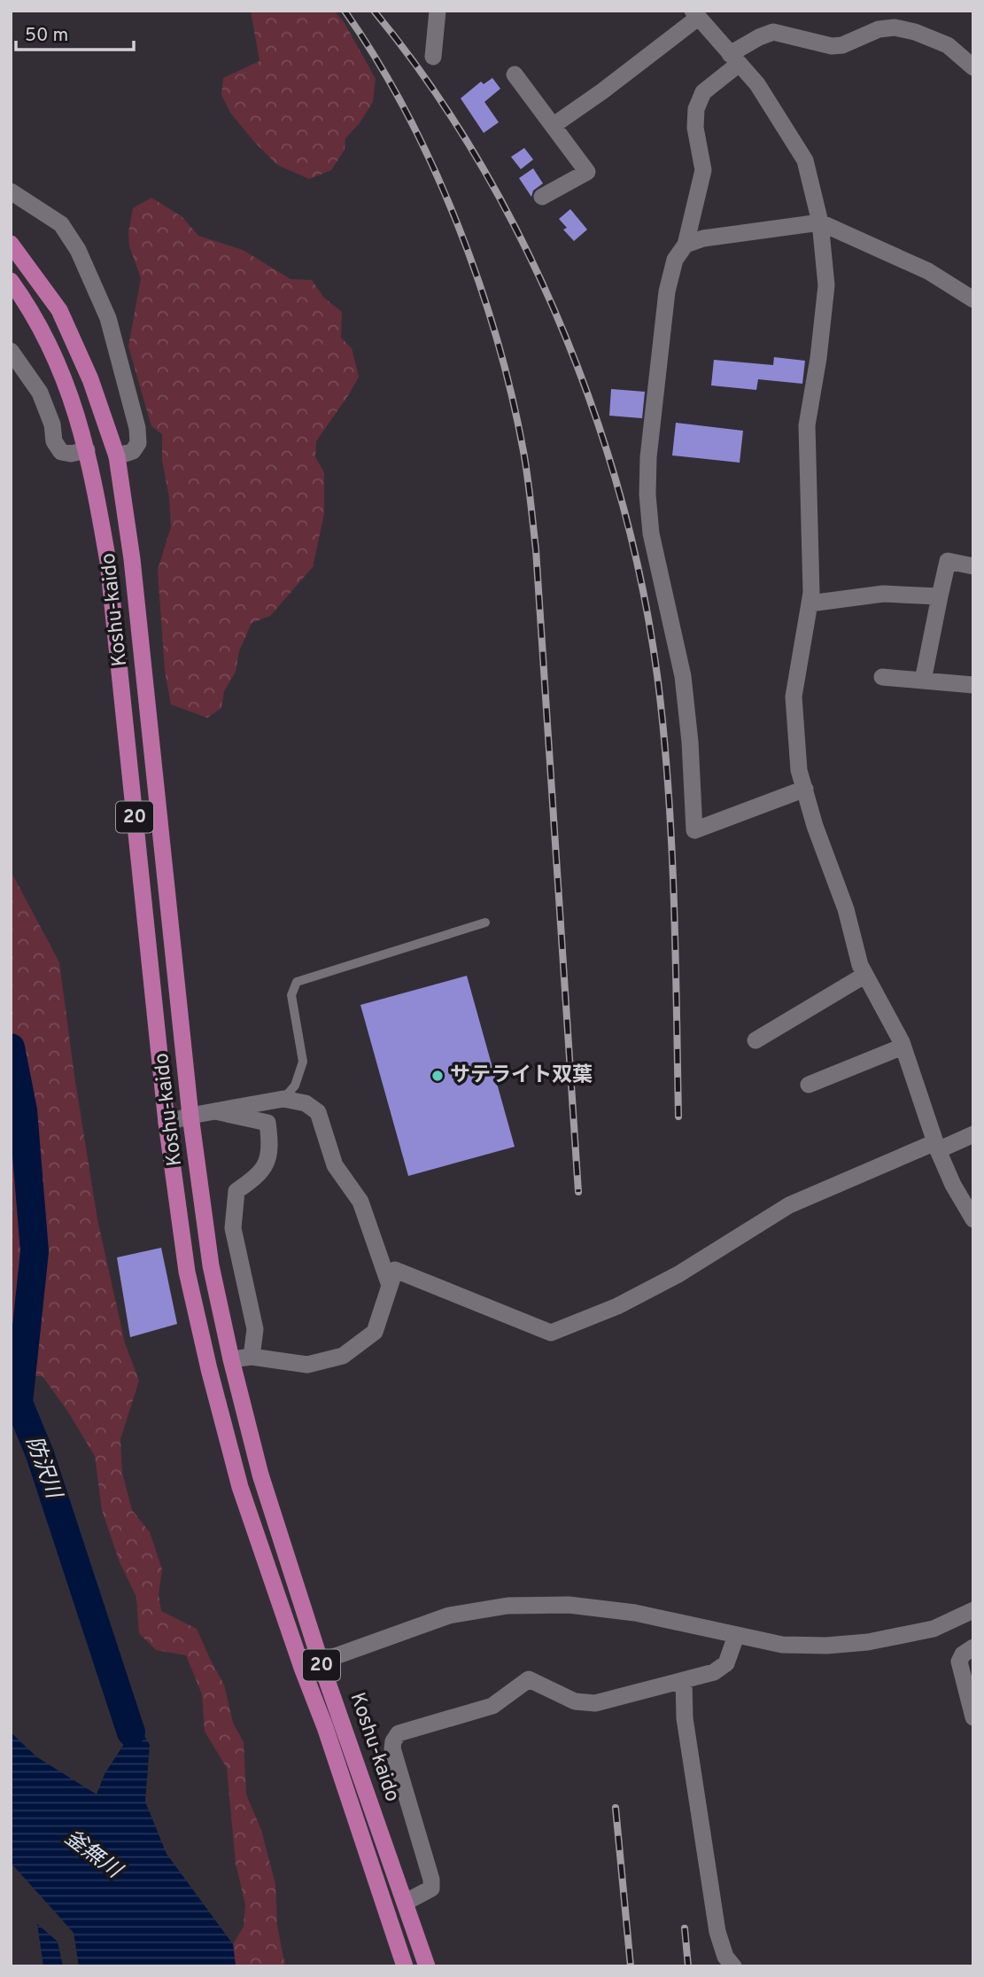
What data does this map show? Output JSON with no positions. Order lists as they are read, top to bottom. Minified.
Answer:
{"streets":{"highway":["Koshu-kaido","20"]},"water":["防沢川","釜無川"],"places":["サテライト双葉"],"scale_bar":"50 m"}
